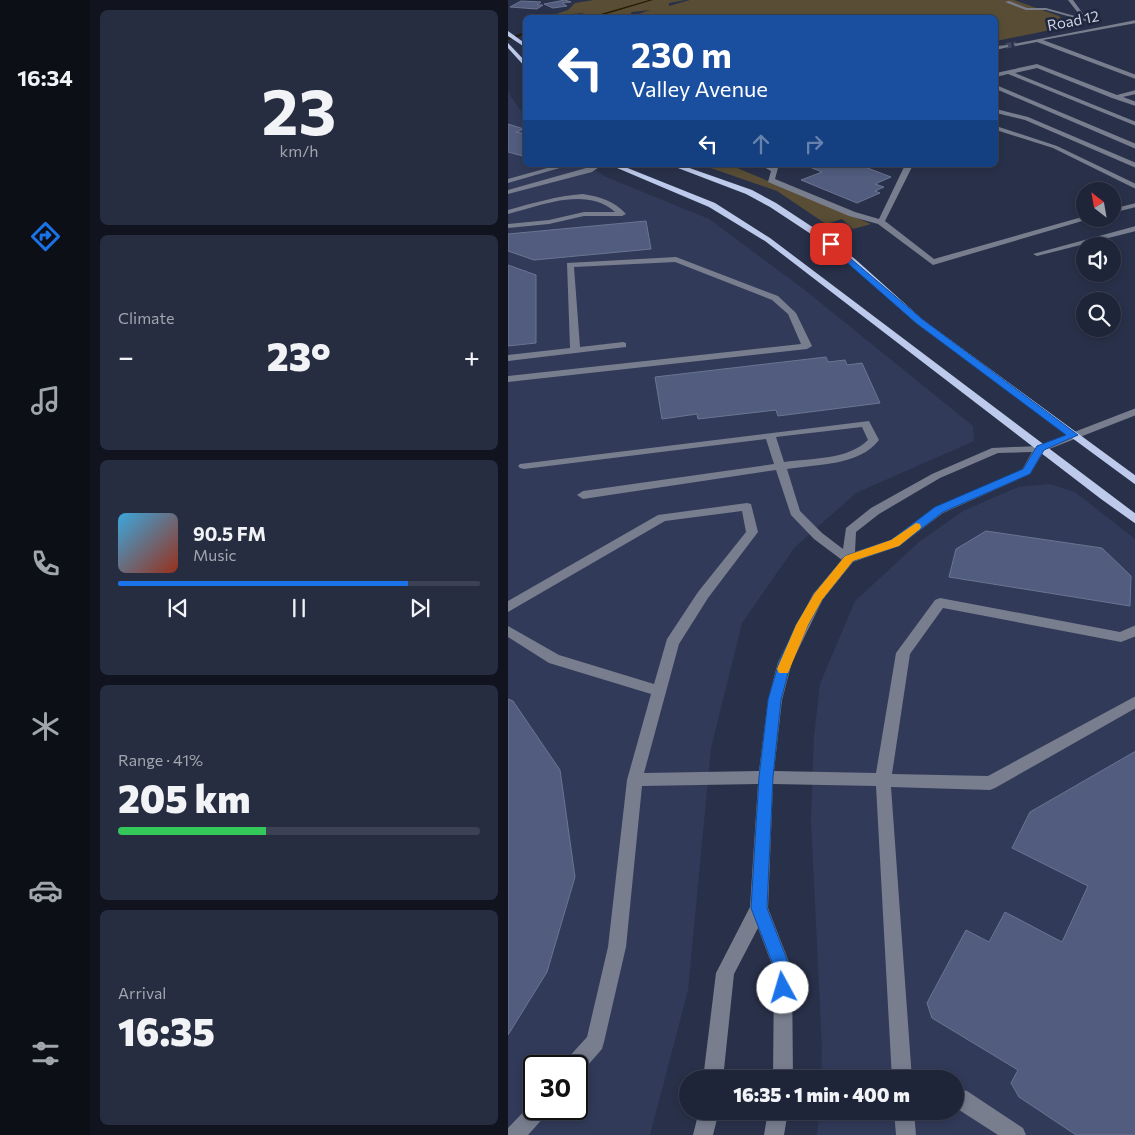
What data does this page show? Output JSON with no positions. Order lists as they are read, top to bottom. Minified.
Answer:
{"streets":{"street":["Road 12"]},"north":"top left","page":{"tabs":"16:34","tile":[["23","km/h"],"Climate",["Range · 41%","205 km"],["Arrival","16:35"]],"turn":["230 m","Valley Avenue"],"heat":["−","23°","+"],"song":["90.5 FM","Music"],"limit":"30","trip":"16:35 · 1 min · 400 m"}}
